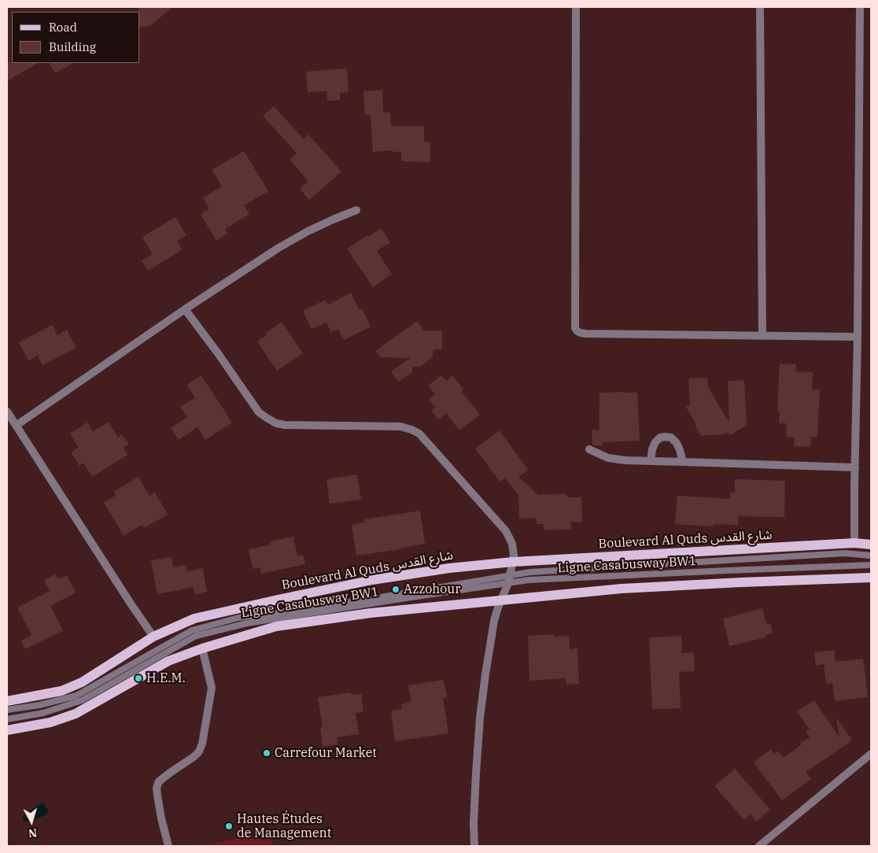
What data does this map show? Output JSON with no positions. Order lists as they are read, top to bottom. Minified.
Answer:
{"streets":{"main road":["Boulevard Al Quds شارع القدس"],"lane":["Ligne Casabusway BW1"]},"places":["Azzohour","H.E.M.","Carrefour Market","Hautes Études de Management"],"legend":["Road","Building"],"north":"bottom"}
